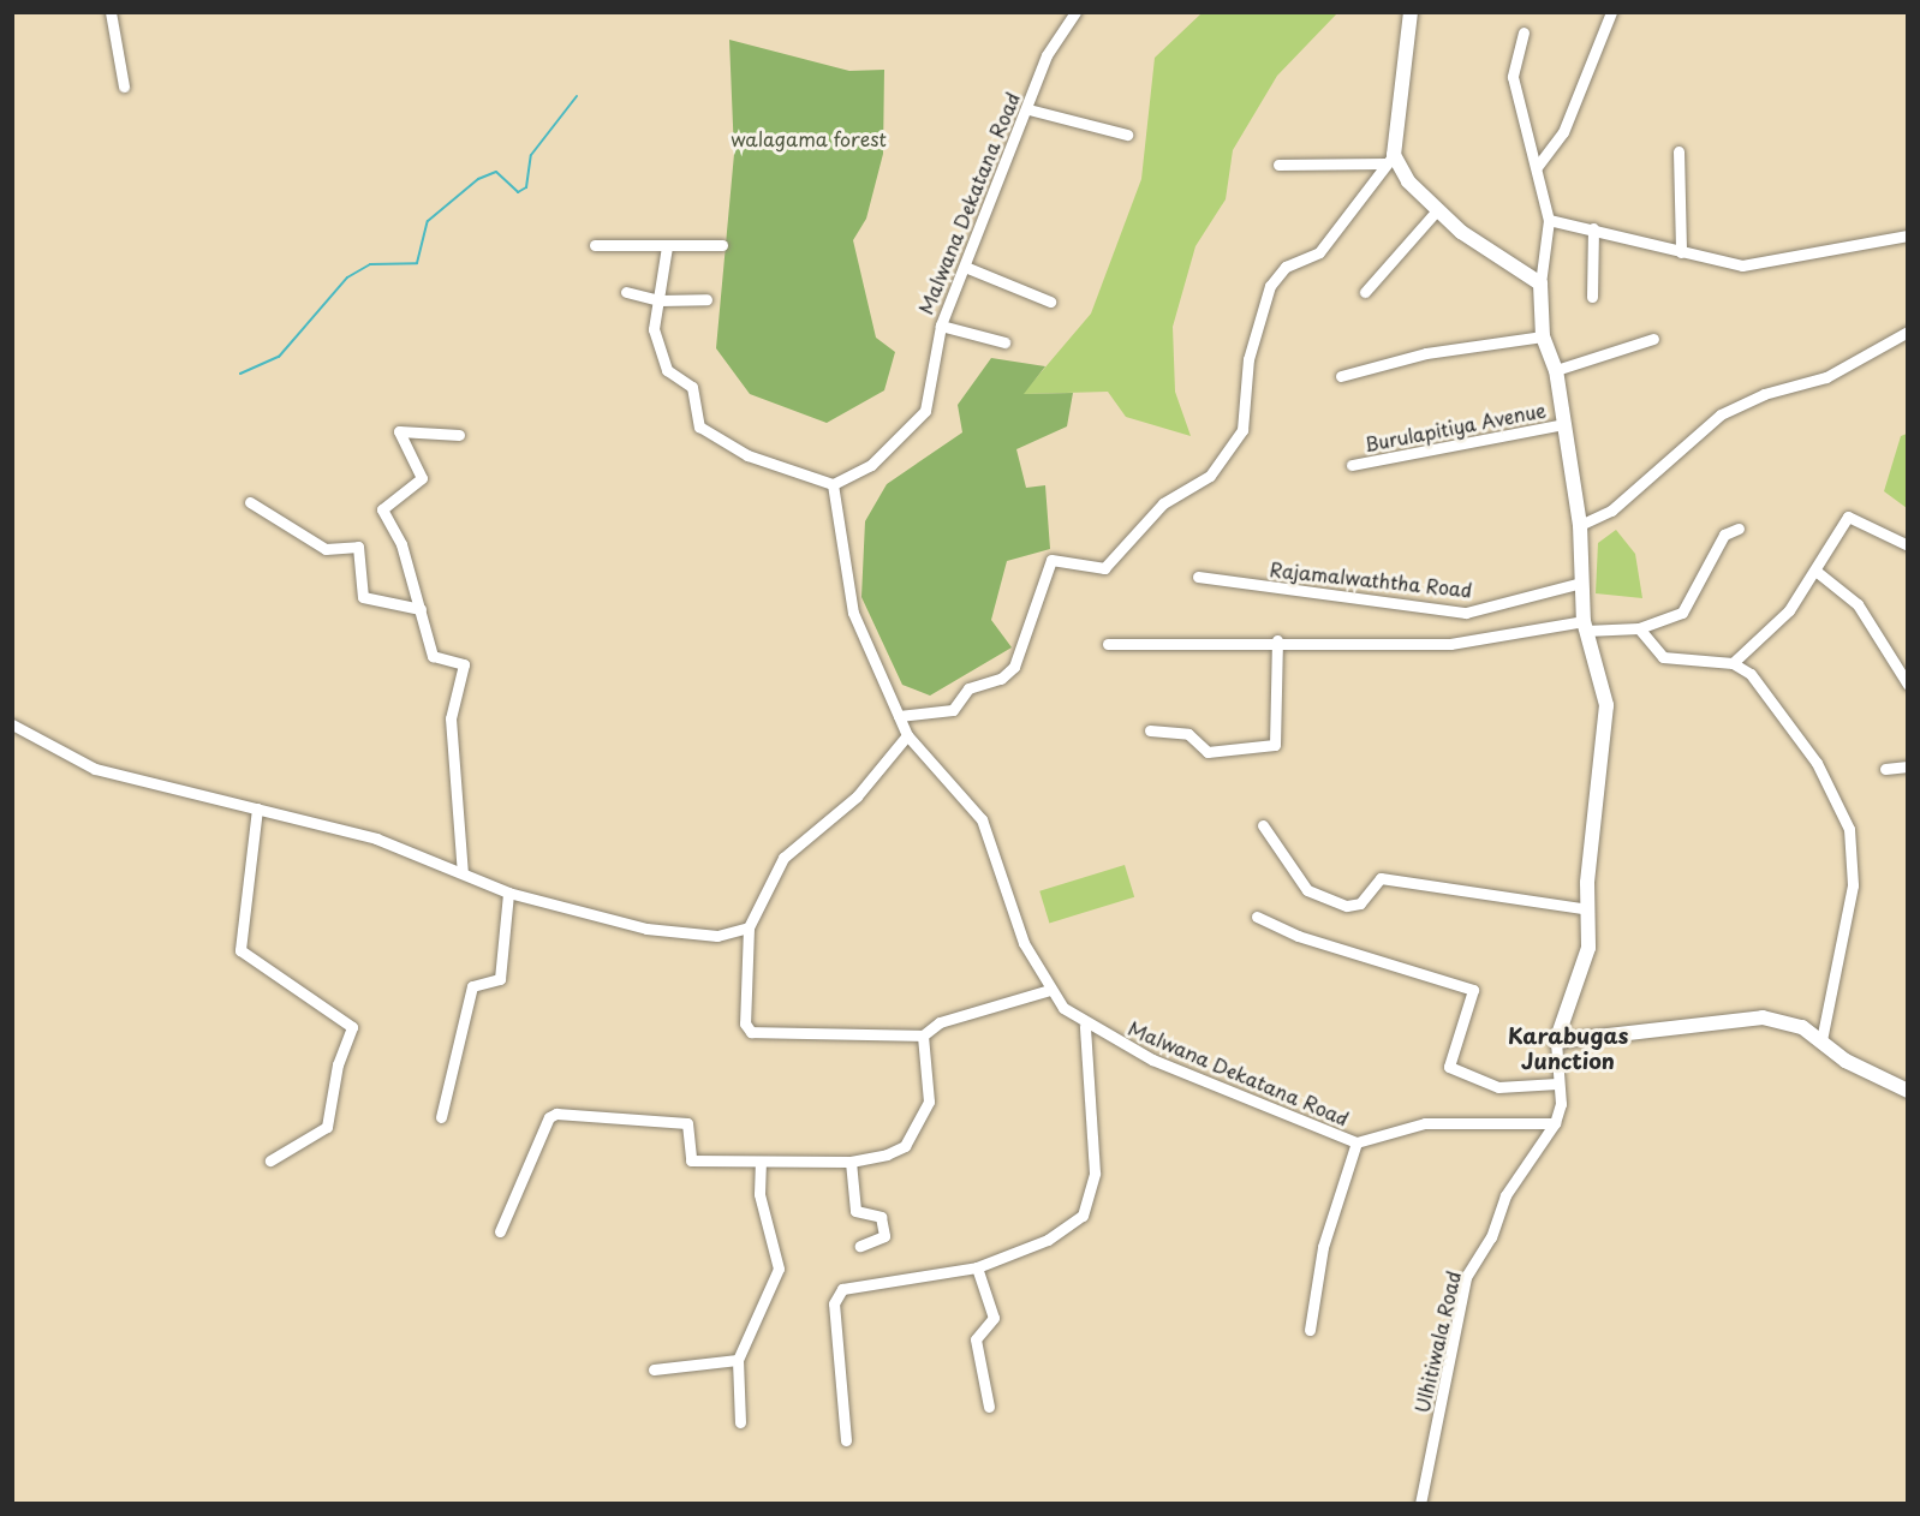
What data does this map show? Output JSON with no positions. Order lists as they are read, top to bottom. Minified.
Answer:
{"streets":{"street":["Malwana Dekatana Road","Burulapitiya Avenue","Rajamalwaththa Road","Ulhitiwala Road"]},"crossings":[["Malwana Dekatana Road","Ulhitiwala Road"]],"districts":["Karabugas Junction"],"parks":["walagama forest"]}
